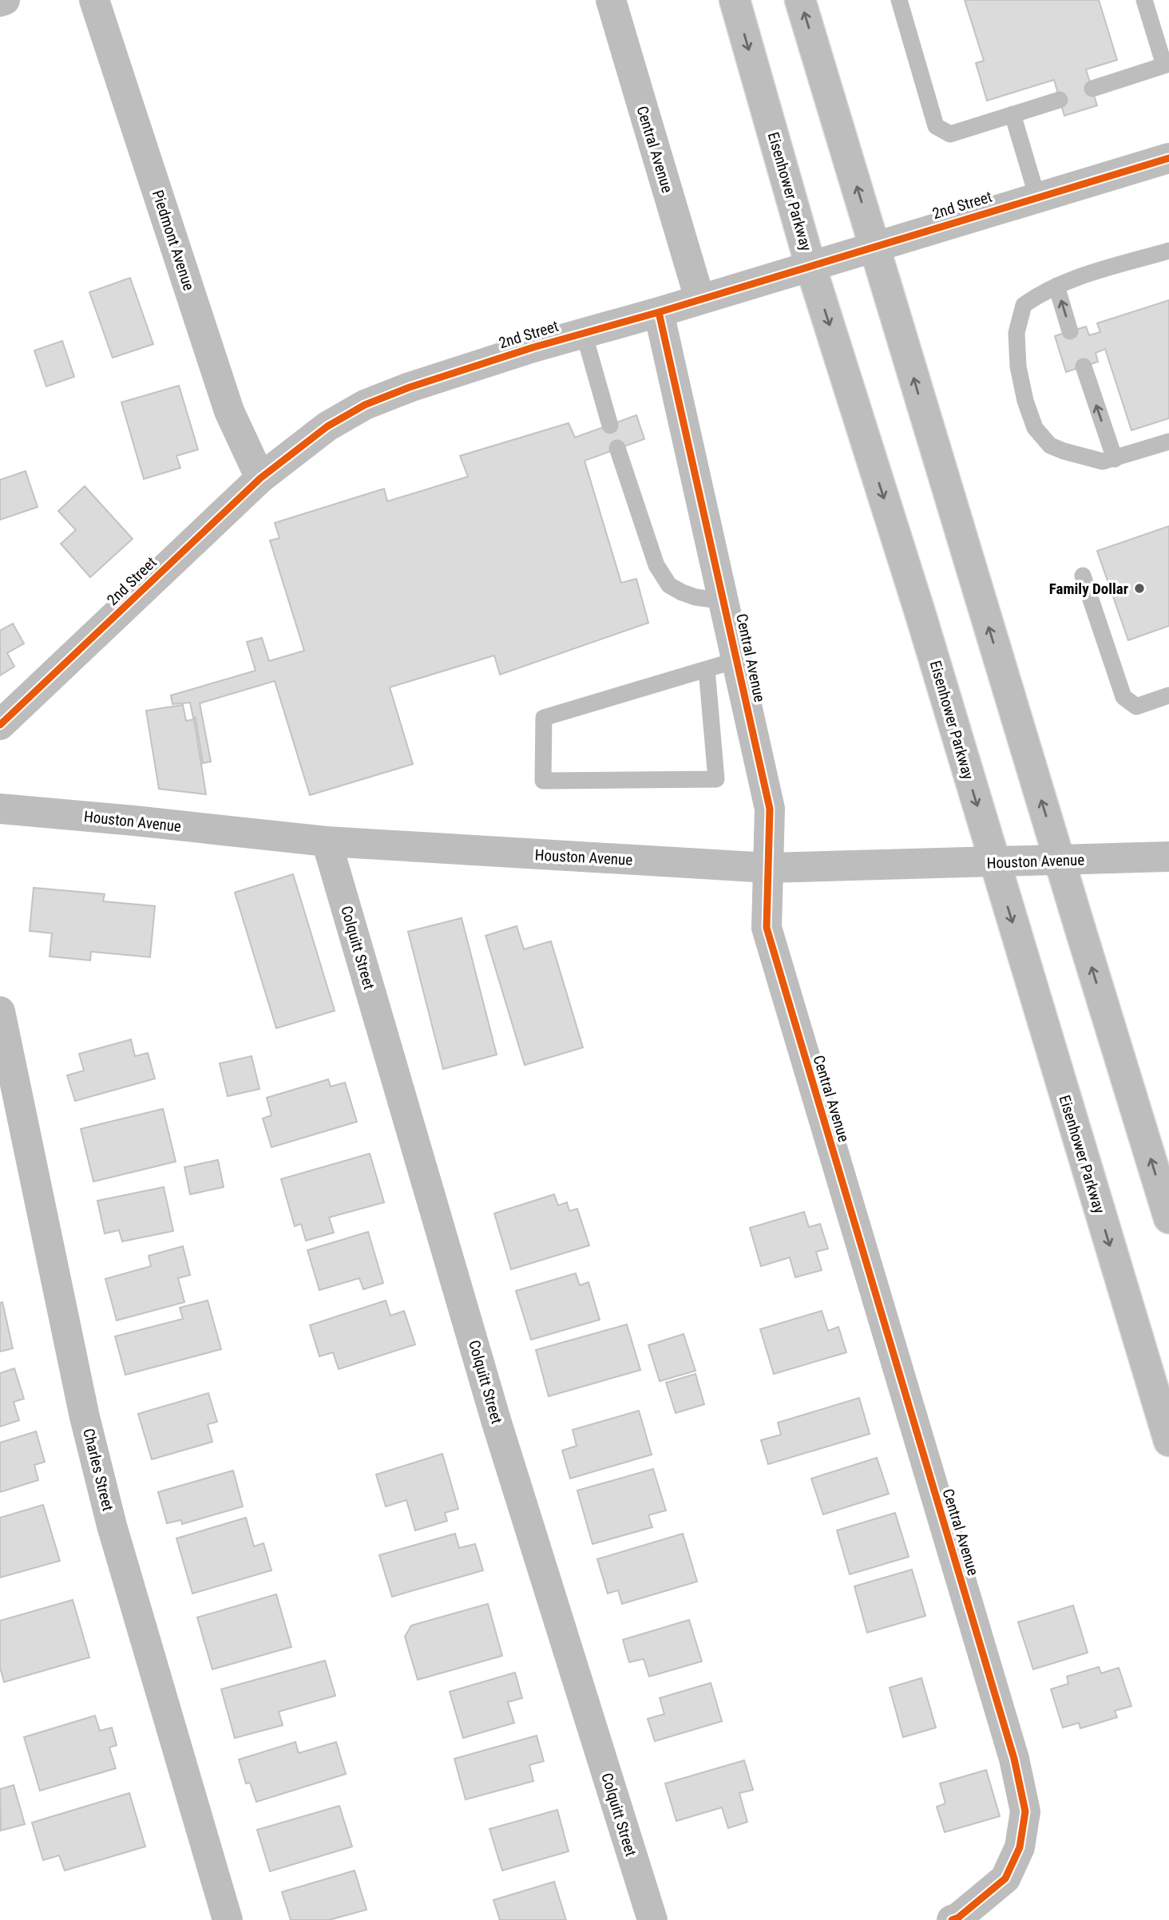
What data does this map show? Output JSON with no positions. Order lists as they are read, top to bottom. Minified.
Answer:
{"streets":{"street":["Central Avenue","Eisenhower Parkway","2nd Street","Piedmont Avenue","Houston Avenue","Colquitt Street","Charles Street"]},"crossings":[["Central Avenue","2nd Street"],["Central Avenue","Houston Avenue"],["Eisenhower Parkway","2nd Street"],["Eisenhower Parkway","Houston Avenue"],["2nd Street","Piedmont Avenue"],["Houston Avenue","Colquitt Street"]],"places":["Family Dollar"]}
